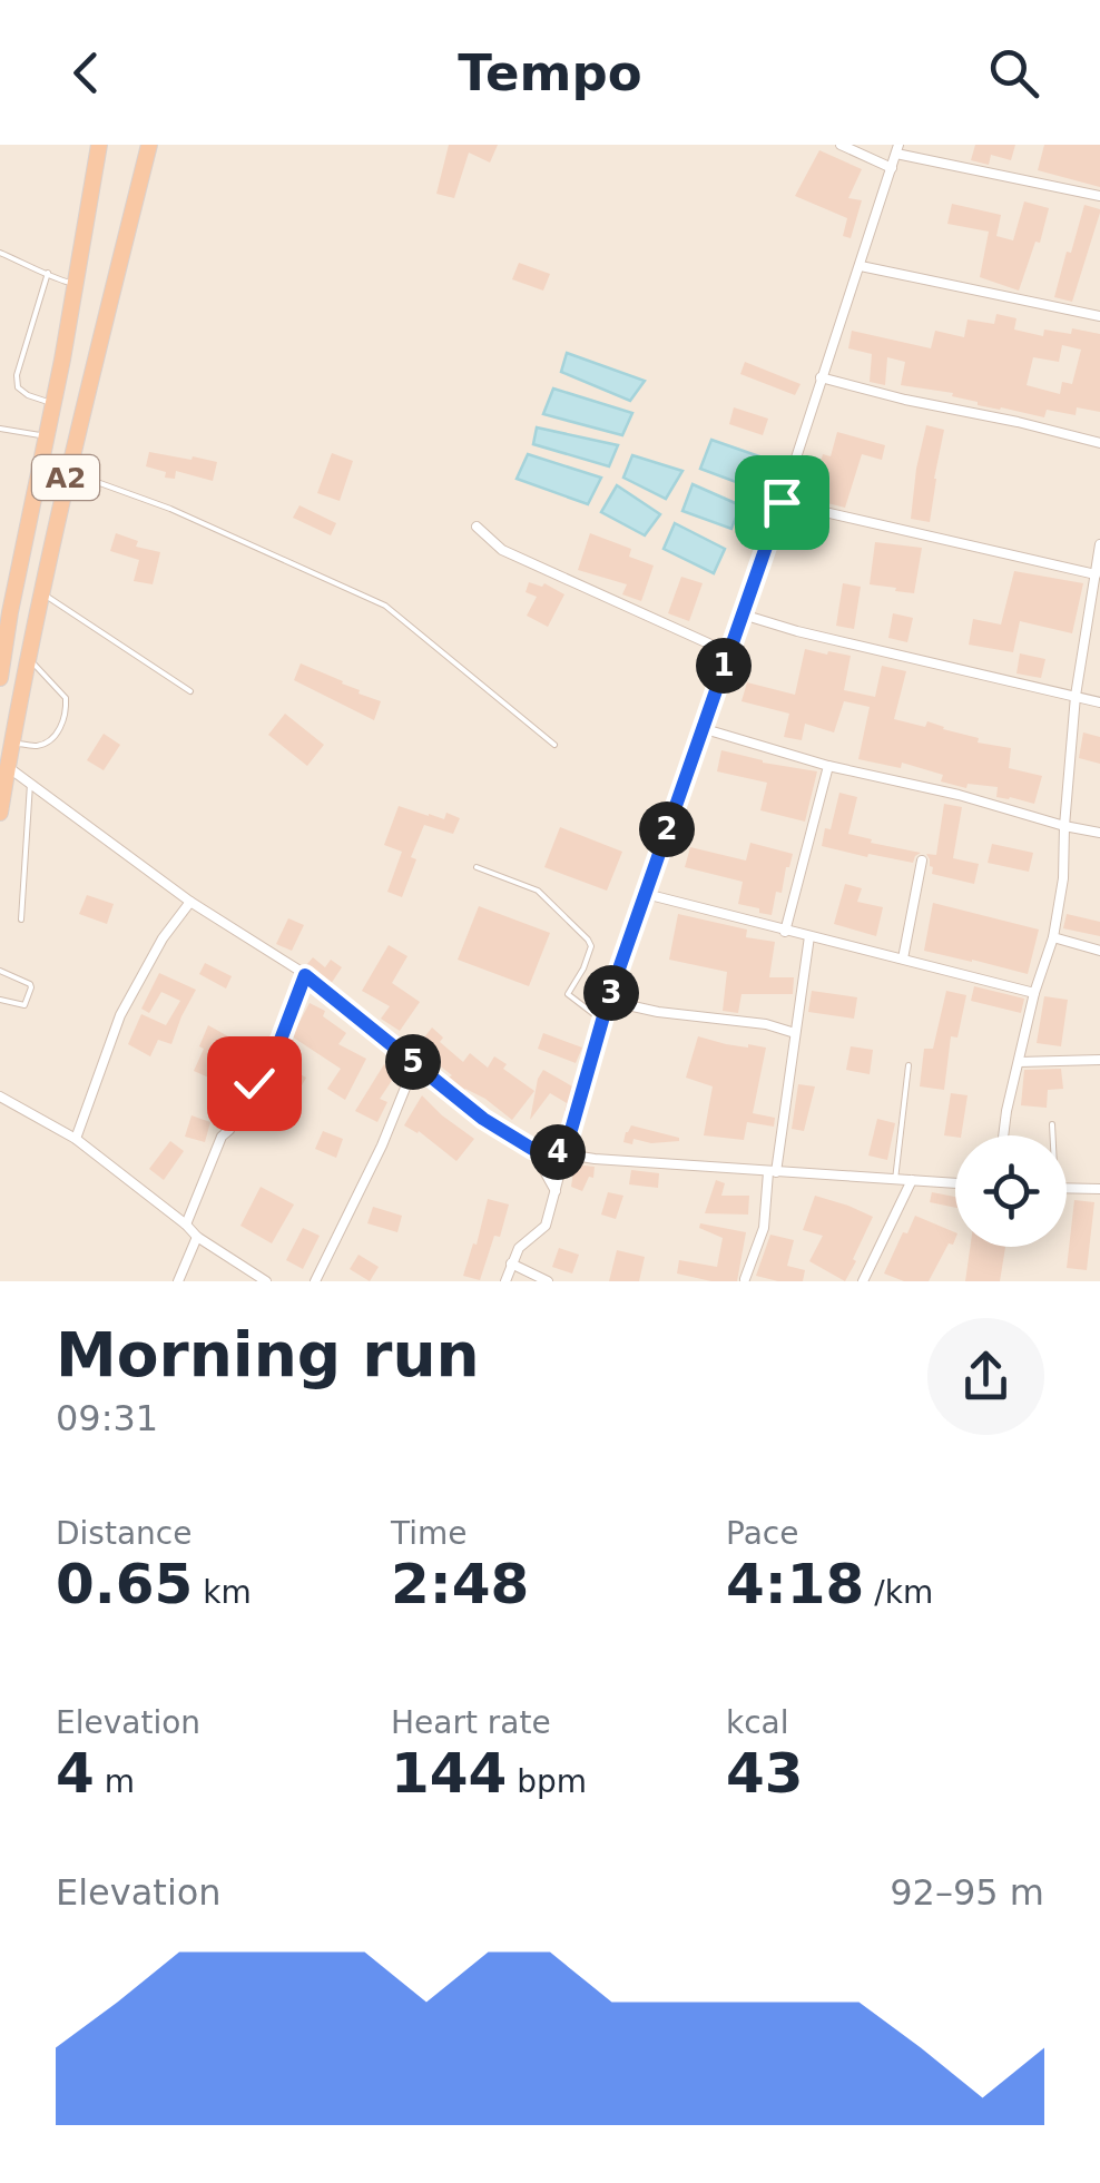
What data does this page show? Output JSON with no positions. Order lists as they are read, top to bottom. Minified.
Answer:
{"streets":{"highway":["A2"]},"page":{"header":"Tempo","pins":["1","2","3","5","4"],"heading":["Morning run","09:31"],"stats":[["Distance","0.65 km"],["Time","2:48"],["Pace","4:18 /km"],["Elevation","4 m"],["Heart rate","144 bpm"],["kcal","43"]],"chart":["Elevation","92–95 m"]}}
